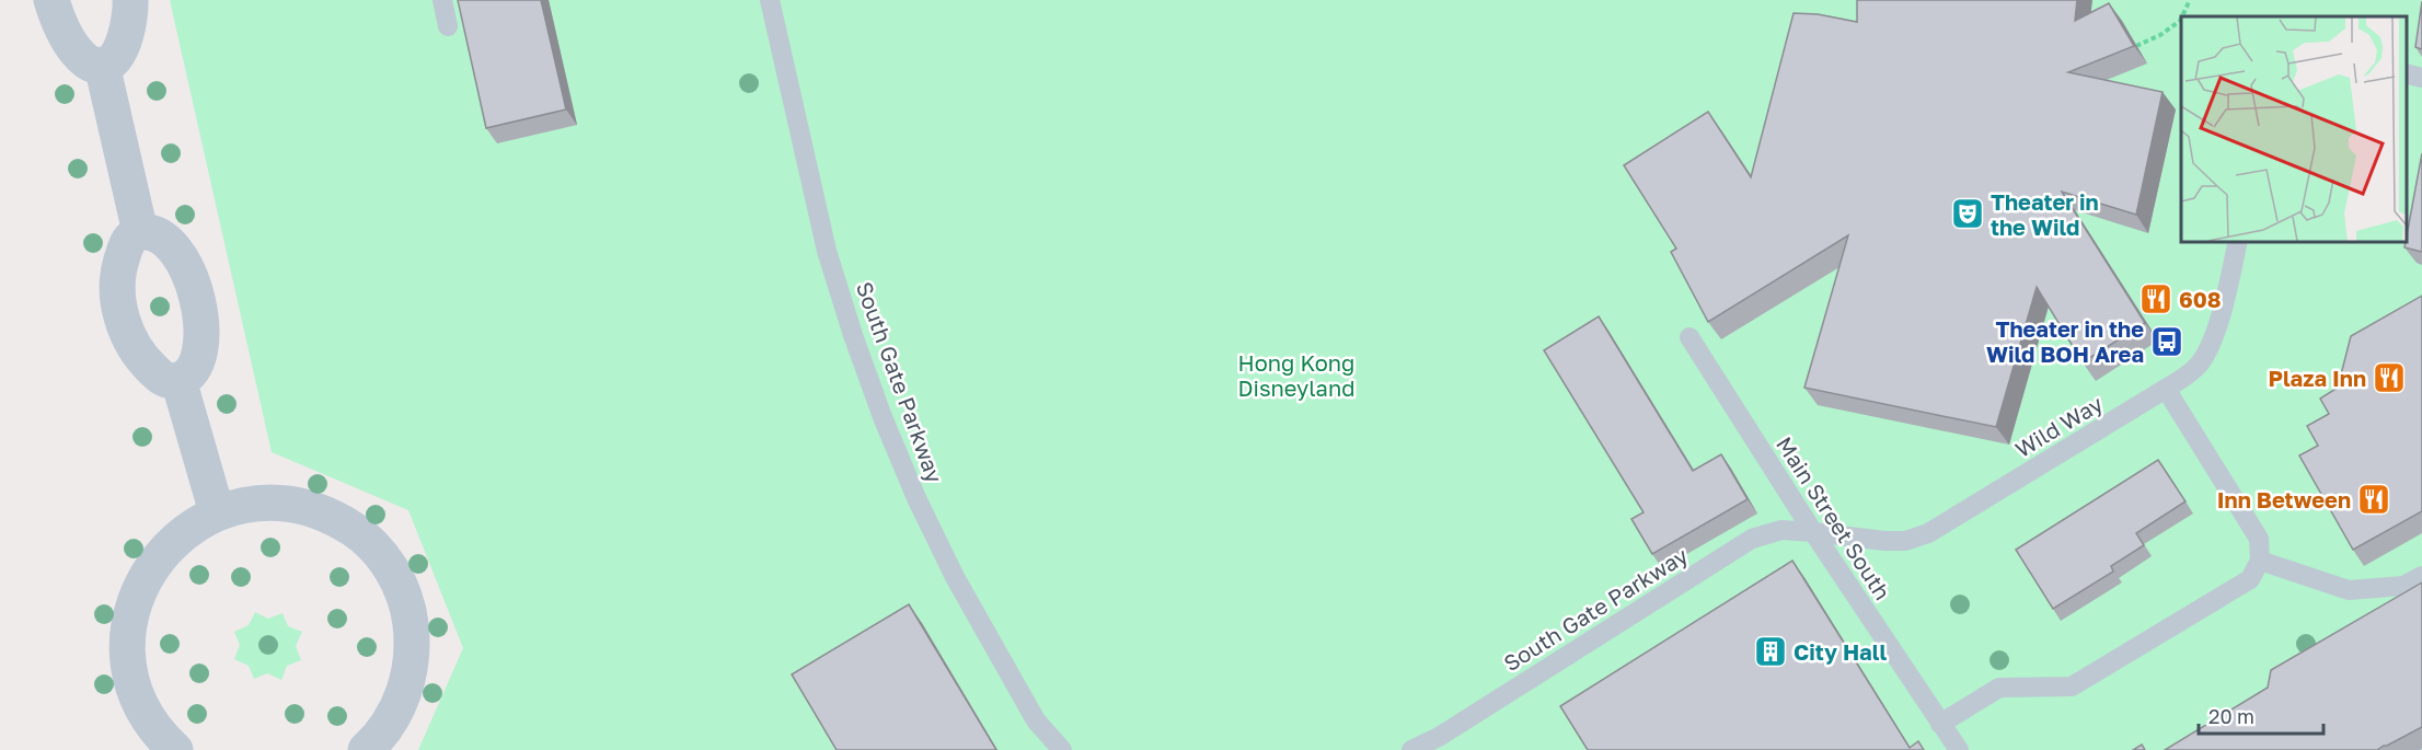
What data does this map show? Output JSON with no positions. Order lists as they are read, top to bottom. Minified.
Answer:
{"streets":{"lane":["South Gate Parkway","Wild Way","Main Street South"]},"crossings":[["South Gate Parkway","Wild Way"],["South Gate Parkway","Main Street South"],["Wild Way","Main Street South"]],"parks":["Hong Kong Disneyland"],"places":{"theatre":["Theater in the Wild"],"restaurant":["608","Plaza Inn","Inn Between"],"bus stop":["Theater in the Wild BOH Area"],"building":["City Hall"]},"scale_bar":"20 m"}
